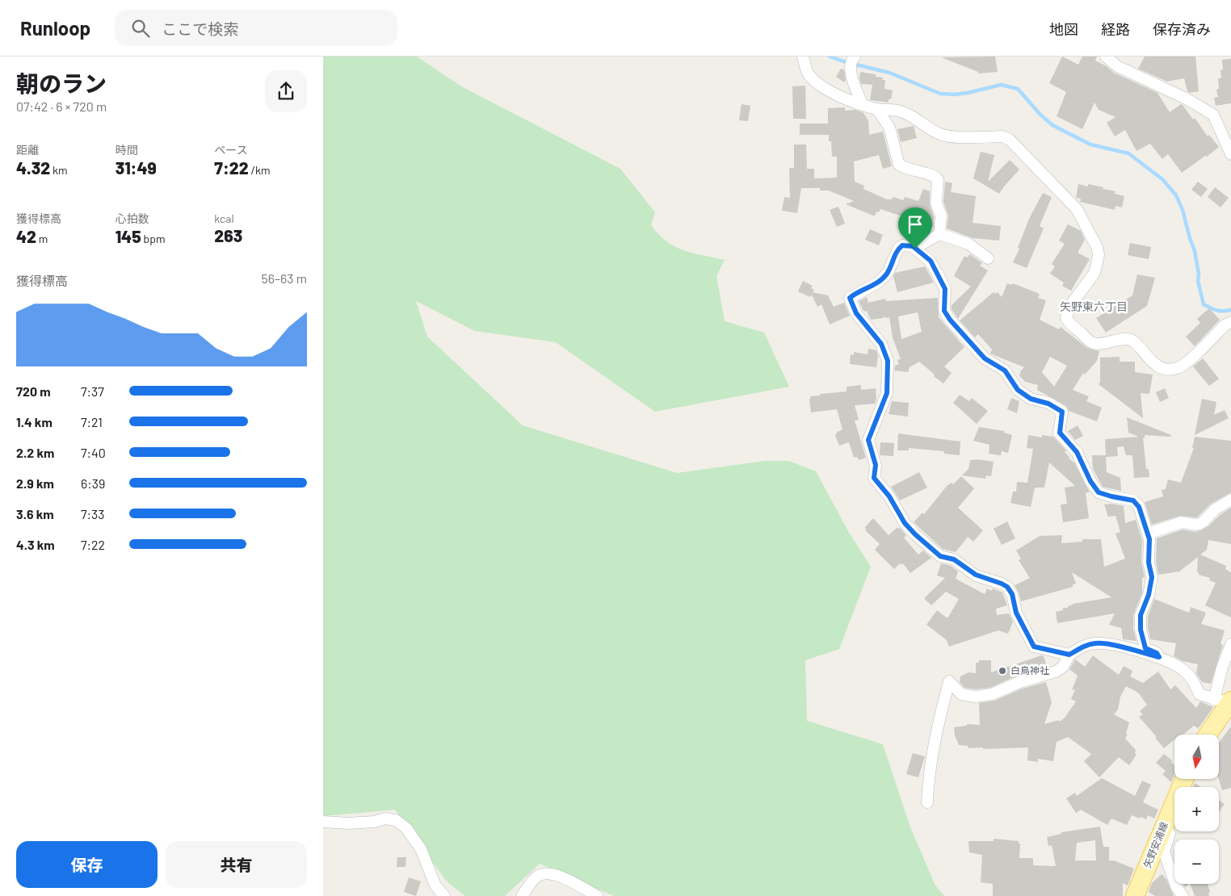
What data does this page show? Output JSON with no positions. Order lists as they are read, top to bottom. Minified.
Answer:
{"streets":{"main road":["矢野安浦線"]},"districts":["矢野東六丁目"],"places":["白鳥神社"],"north":"bottom","page":{"header":"Runloop","search":"ここで検索","nav":["地図","経路","保存済み"],"heading":["朝のラン","07:42 · 6 × 720 m"],"stats":[["距離","4.32 km"],["時間","31:49"],["ペース","7:22 /km"],["獲得標高","42 m"],["心拍数","145 bpm"],["kcal","263"]],"chart":["獲得標高","56–63 m"],"list":[{"name":"720 m","note":"7:37"},{"name":"1.4 km","note":"7:21"},{"name":"2.2 km","note":"7:40"},{"name":"2.9 km","note":"6:39"},{"name":"3.6 km","note":"7:33"},{"name":"4.3 km","note":"7:22"}],"map_buttons":["+","−"],"buttons":["保存","共有"]}}
